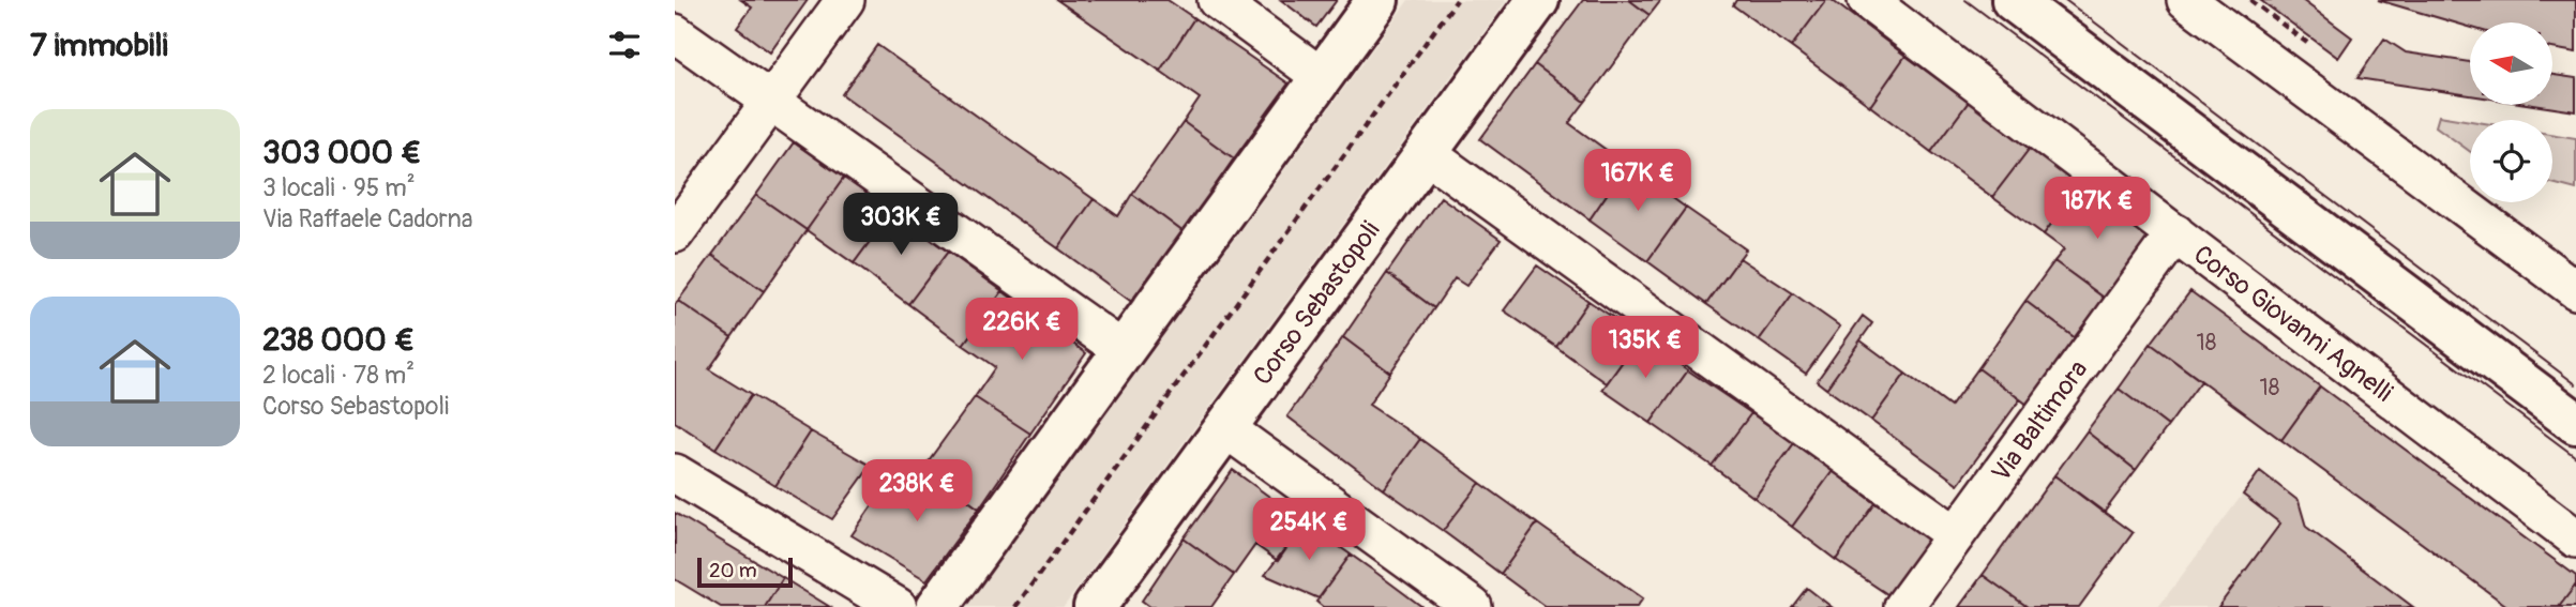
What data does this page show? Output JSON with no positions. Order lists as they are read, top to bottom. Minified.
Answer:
{"streets":{"street":["Corso Sebastopoli","Corso Giovanni Agnelli","Via Baltimora"]},"crossings":[["Corso Giovanni Agnelli","Via Baltimora"]],"house_numbers":["18","18"],"scale_bar":"20 m","north":"left","page":{"heading":"7 immobili","list":[{"name":"303 000 €","note":"3 locali · 95 m² · Via Raffaele Cadorna"},{"name":"238 000 €","note":"2 locali · 78 m² · Corso Sebastopoli"}],"price":["167K €","187K €","303K €","226K €","135K €","238K €","254K €"],"scale":"20 m"}}
